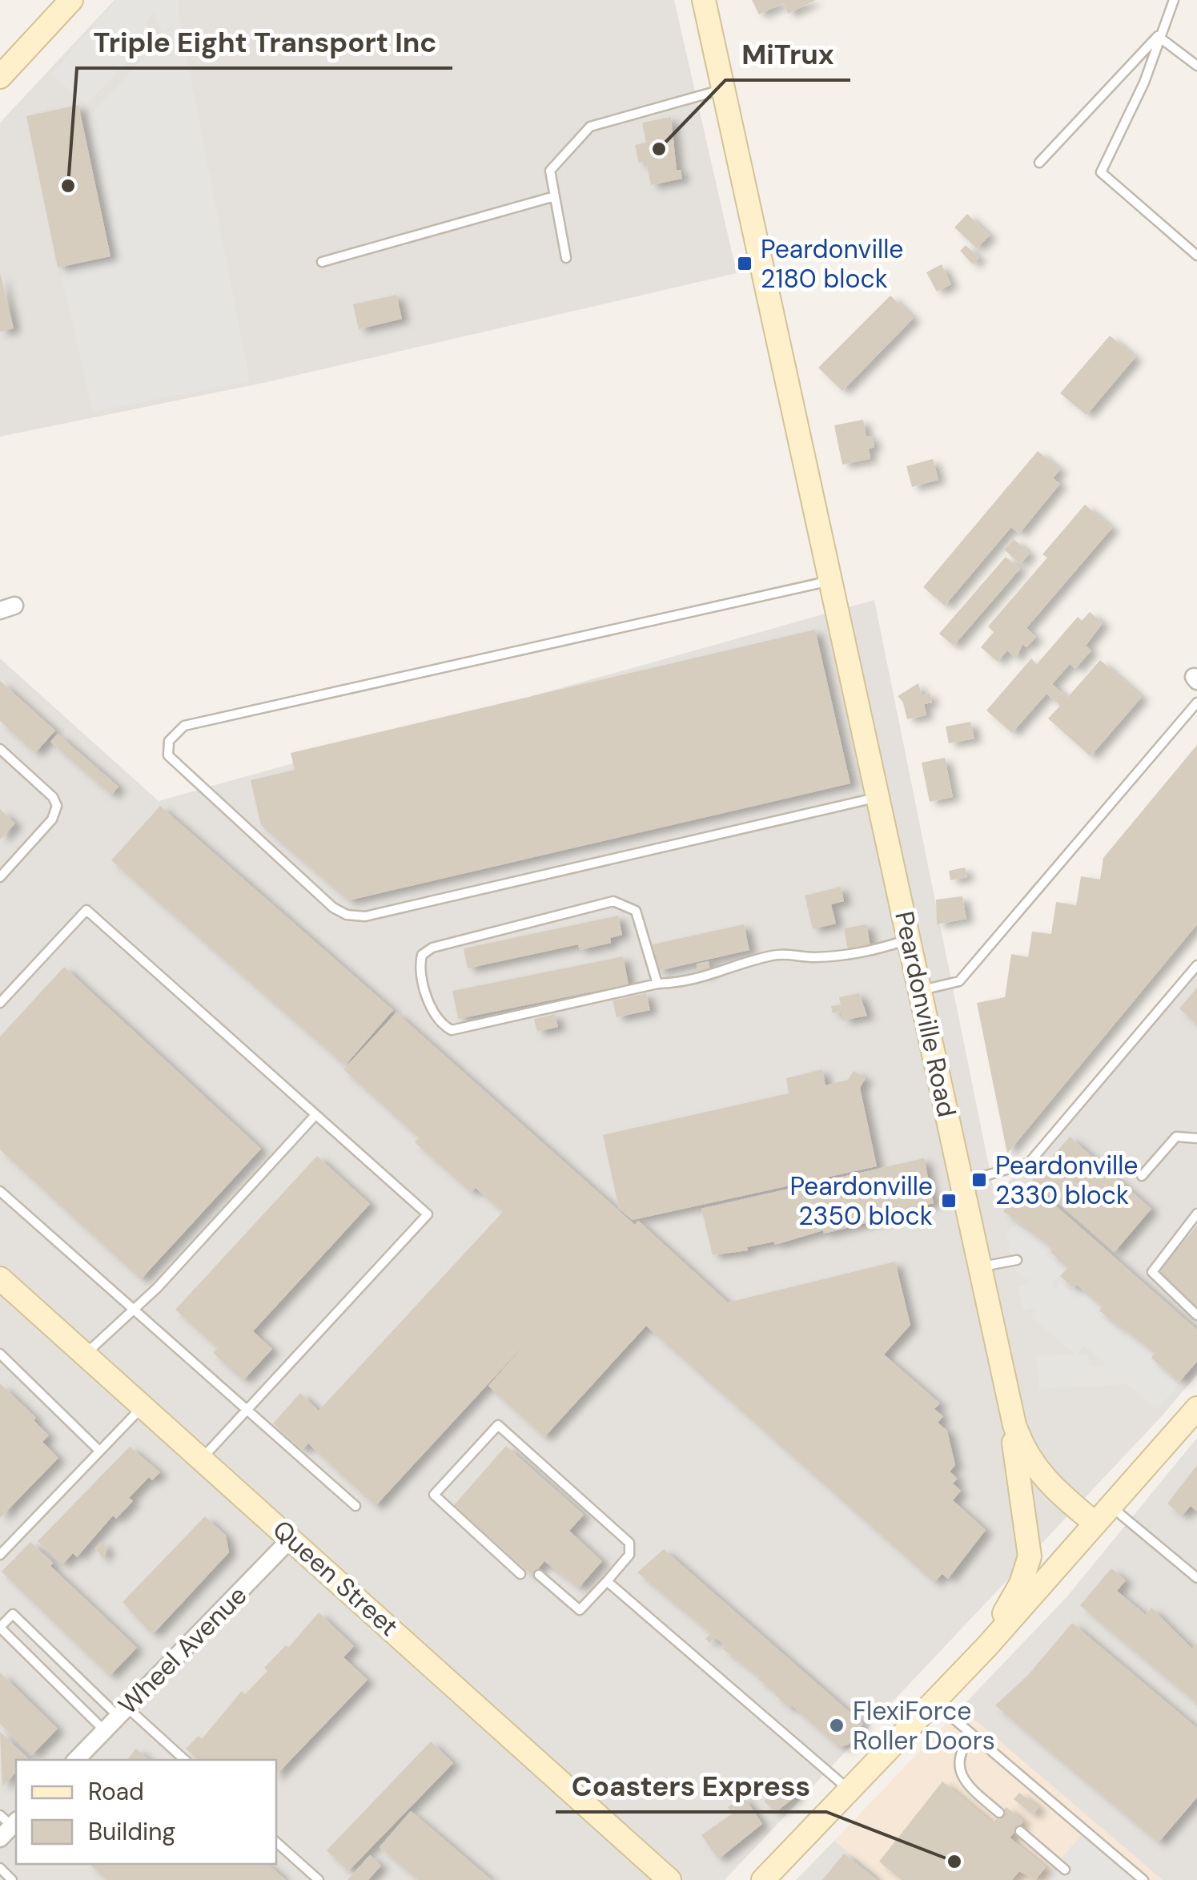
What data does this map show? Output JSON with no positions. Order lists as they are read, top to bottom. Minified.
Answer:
{"streets":{"street":["Peardonville Road","Queen Street","Wheel Avenue"]},"crossings":[["Queen Street","Wheel Avenue"]],"places":{"other":["MiTrux","Triple Eight Transport Inc","FlexiForce Roller Doors","Coasters Express"],"transit":["Peardonville 2180 block","Peardonville 2330 block","Peardonville 2350 block"]},"legend":["Road","Building"]}
